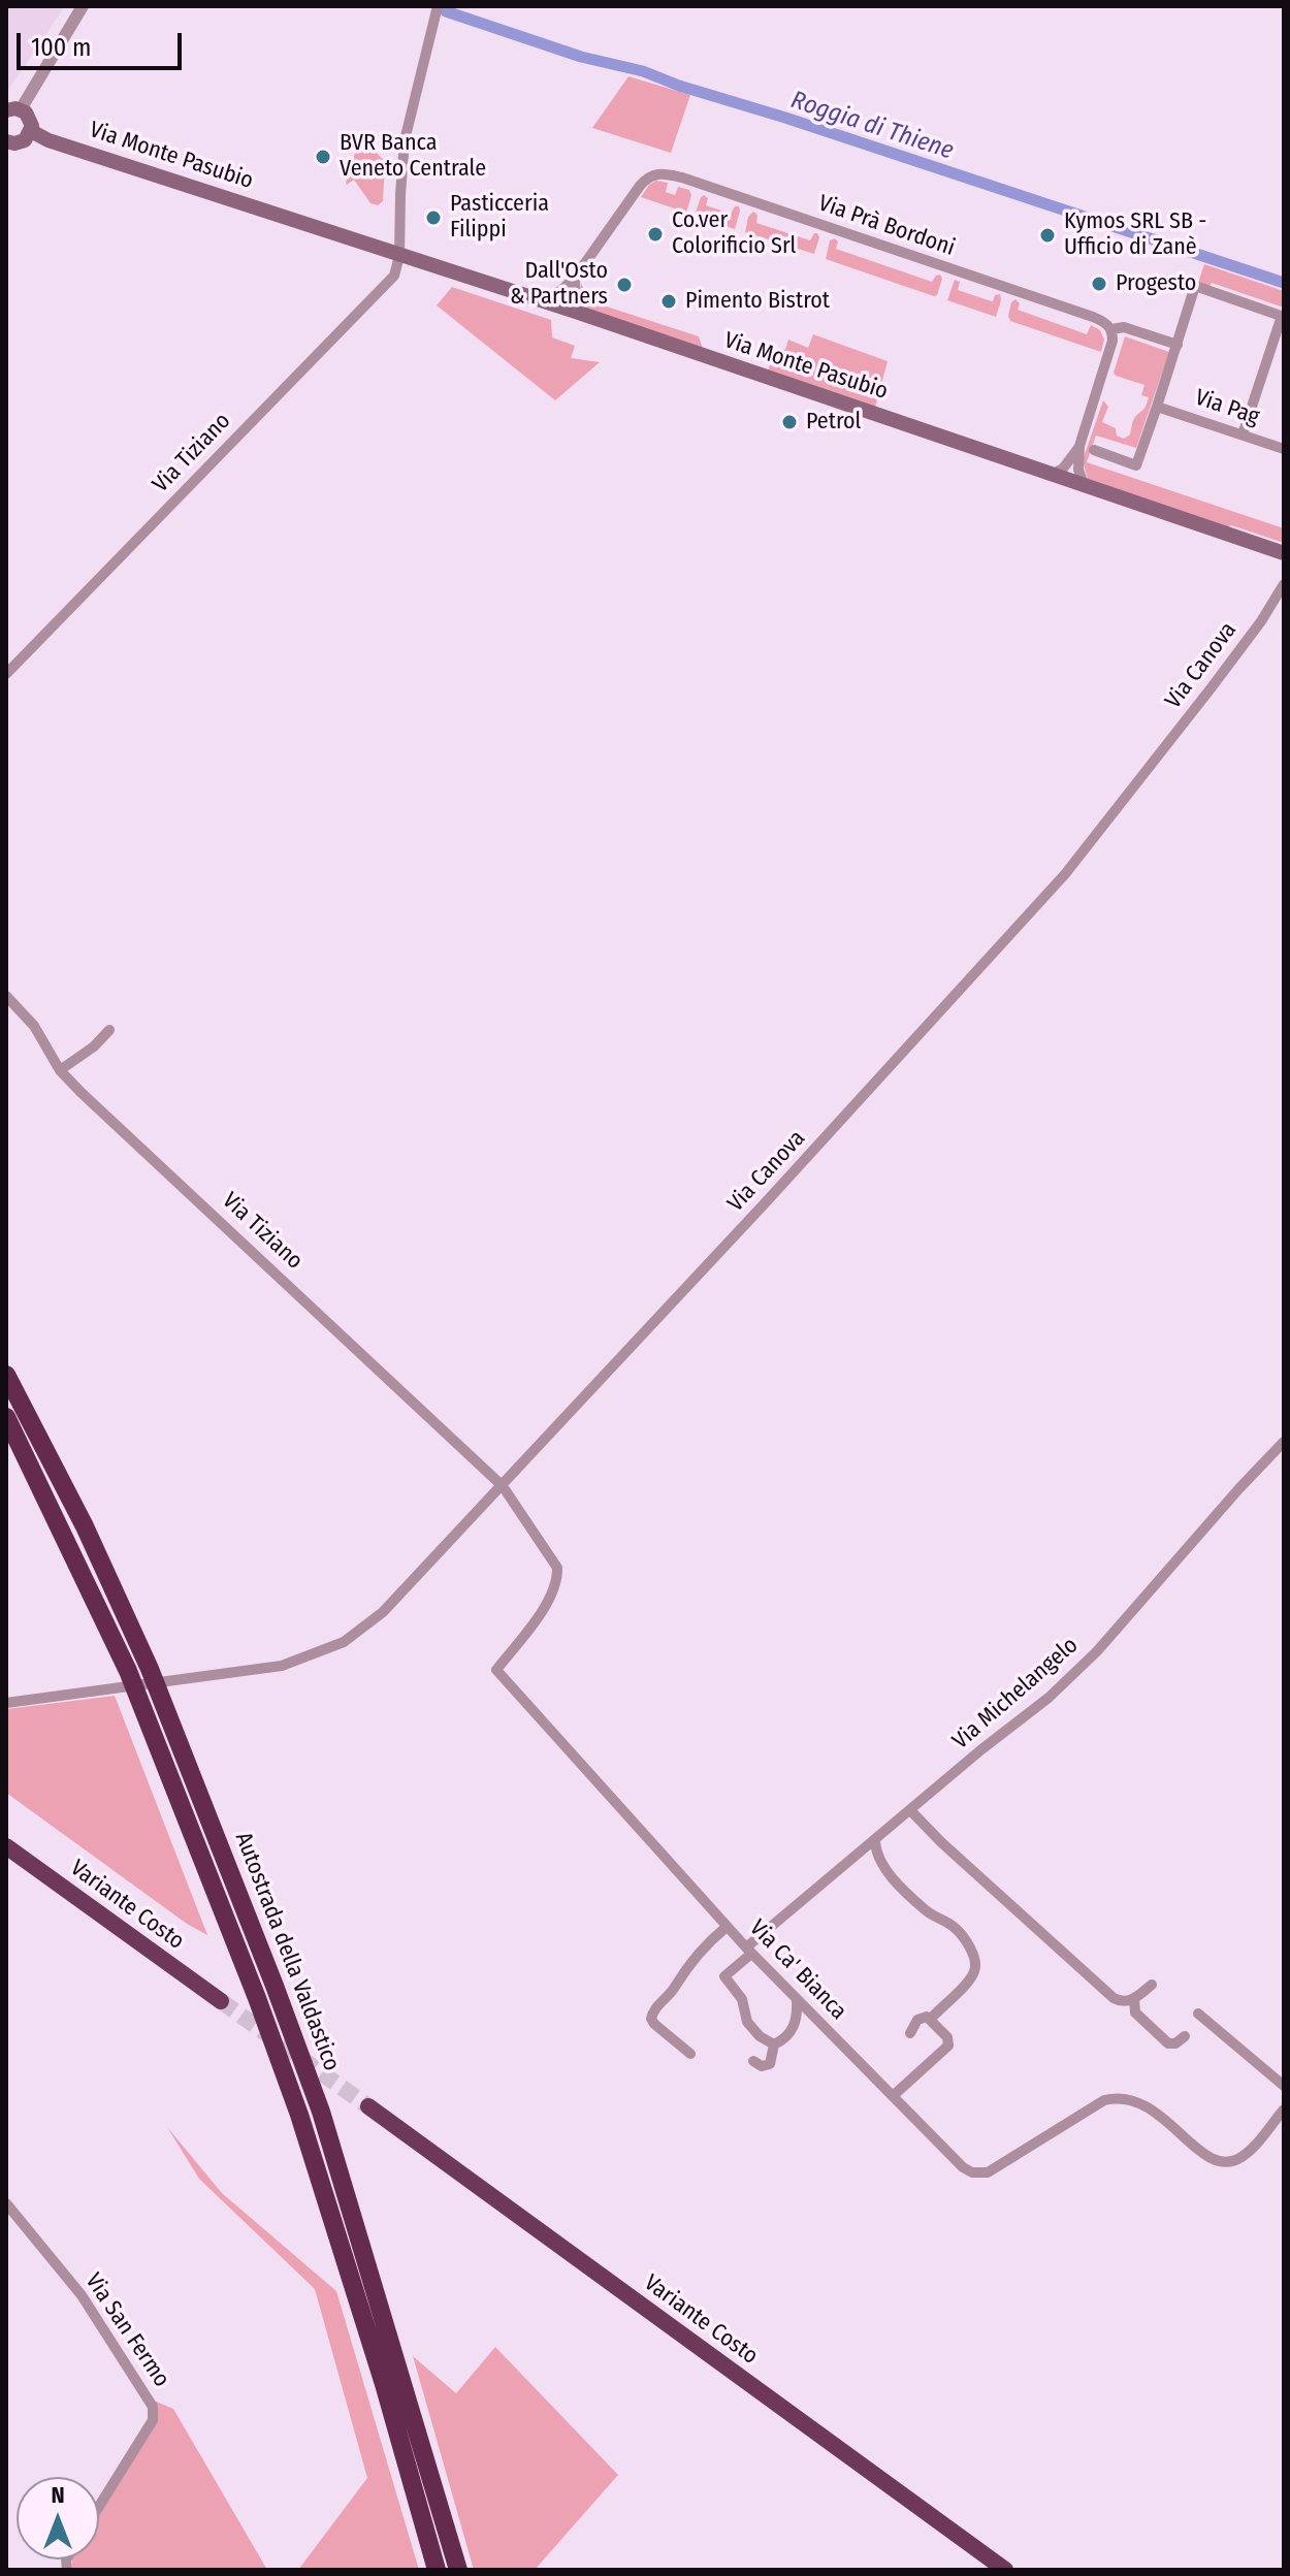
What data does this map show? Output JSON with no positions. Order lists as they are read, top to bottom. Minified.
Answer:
{"streets":{"highway":["Variante Costo","Autostrada della Valdastico"],"main road":["Via Monte Pasubio"],"street":["Via Prà Bordoni","Via Pag","Via Tiziano","Via Canova","Via Michelangelo","Via Ca' Bianca","Via San Fermo"]},"crossings":[["Via Monte Pasubio","Via Prà Bordoni"],["Via Monte Pasubio","Via Tiziano"],["Via Tiziano","Via Canova"],["Via Tiziano","Via Ca' Bianca"],["Via Canova","Via Ca' Bianca"],["Via Michelangelo","Via Ca' Bianca"]],"water":["Roggia di Thiene"],"places":["BVR Banca Veneto Centrale","Pasticceria Filippi","Co.ver Colorificio Srl","Kymos SRL SB - Ufficio di Zanè","Progesto","Dall'Osto & Partners","Pimento Bistrot","Petrol"],"scale_bar":"100 m","north":"top"}
